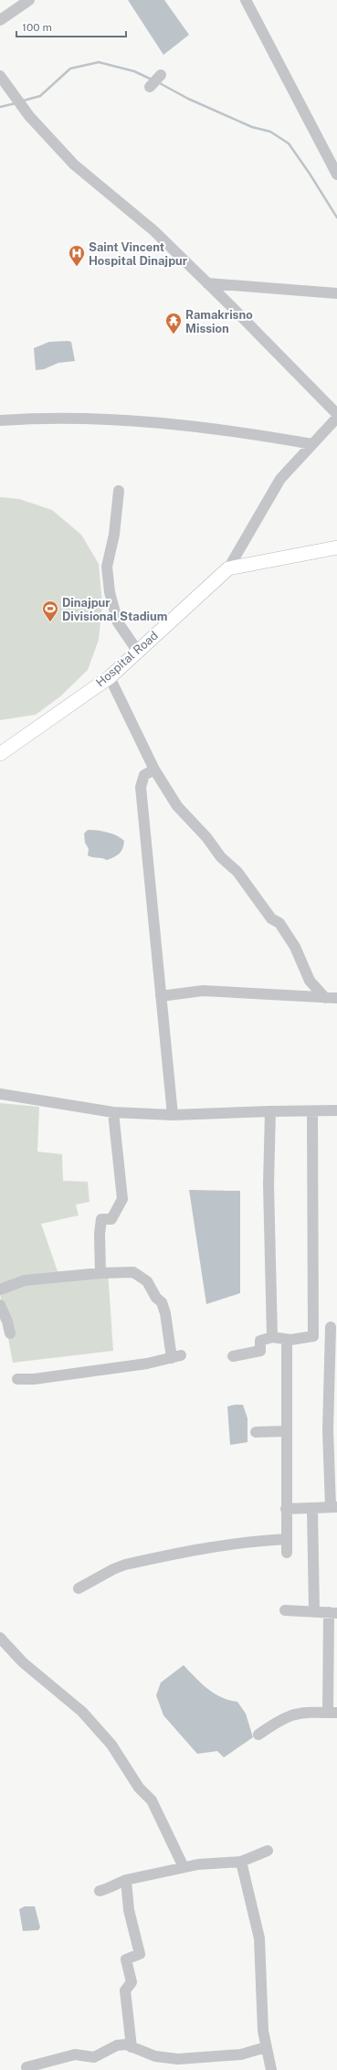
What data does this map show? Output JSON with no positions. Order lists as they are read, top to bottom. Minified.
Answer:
{"streets":{"main road":["Hospital Road"]},"places":{"hospital":["Saint Vincent Hospital Dinajpur"],"temple":["Ramakrisno Mission"],"sports":["Dinajpur Divisional Stadium"]},"scale_bar":"100 m"}
